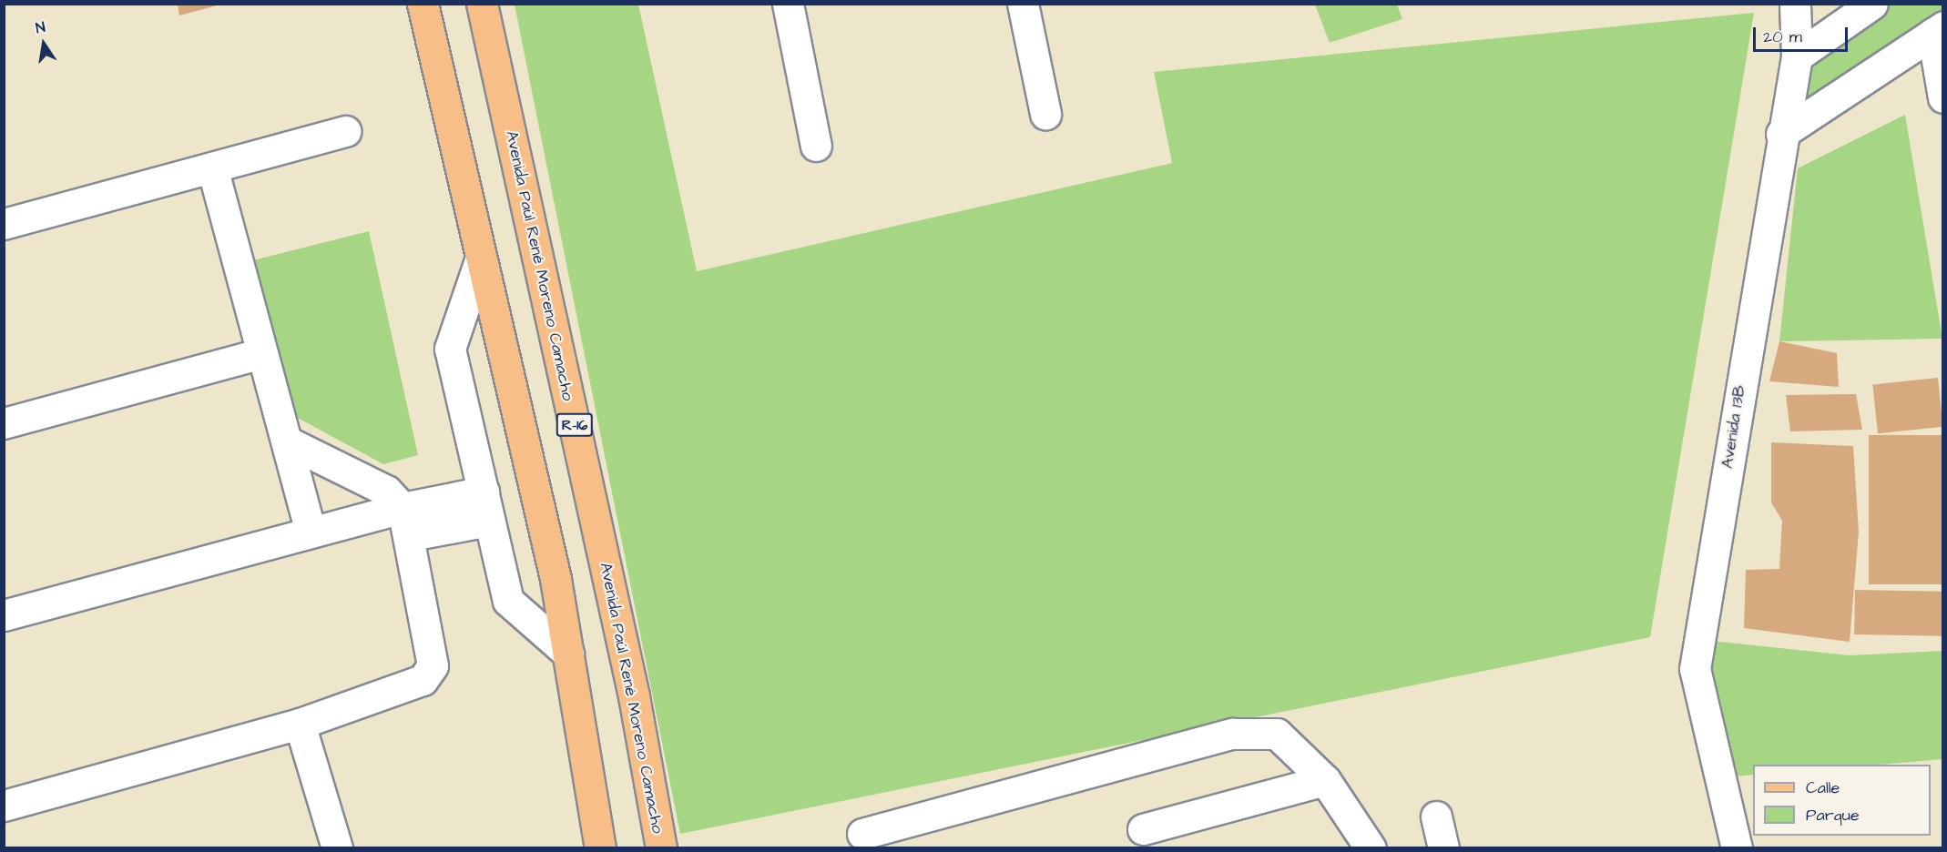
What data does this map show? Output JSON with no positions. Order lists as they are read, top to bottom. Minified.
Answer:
{"streets":{"main road":["Avenida Paúl René Moreno Camacho","R-16"],"street":["Avenida 13B"]},"legend":["Calle","Parque"],"scale_bar":"20 m","north":"top"}
